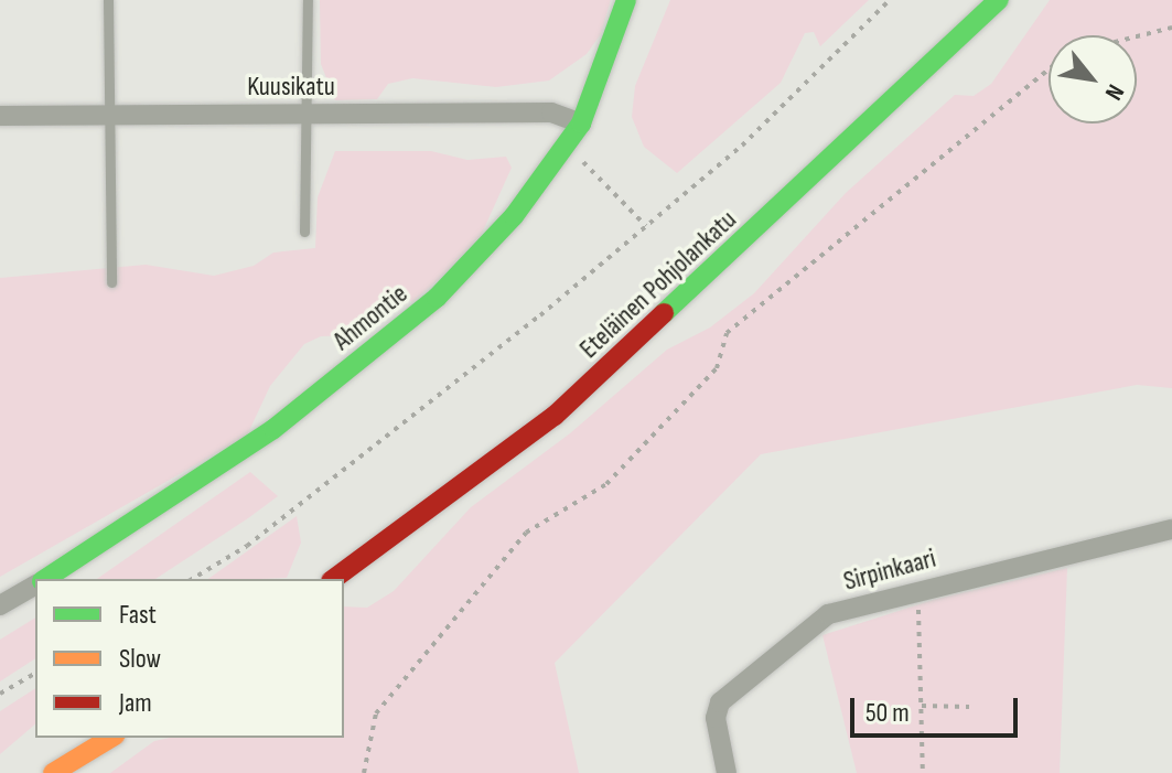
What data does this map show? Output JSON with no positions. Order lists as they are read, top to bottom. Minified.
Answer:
{"streets":{"main road":["Eteläinen Pohjolankatu","Ahmontie"],"street":["Kuusikatu","Sirpinkaari"]},"crossings":[["Kuusikatu","Ahmontie"]],"legend":["Fast","Slow","Jam"],"scale_bar":"50 m","north":"bottom right"}
